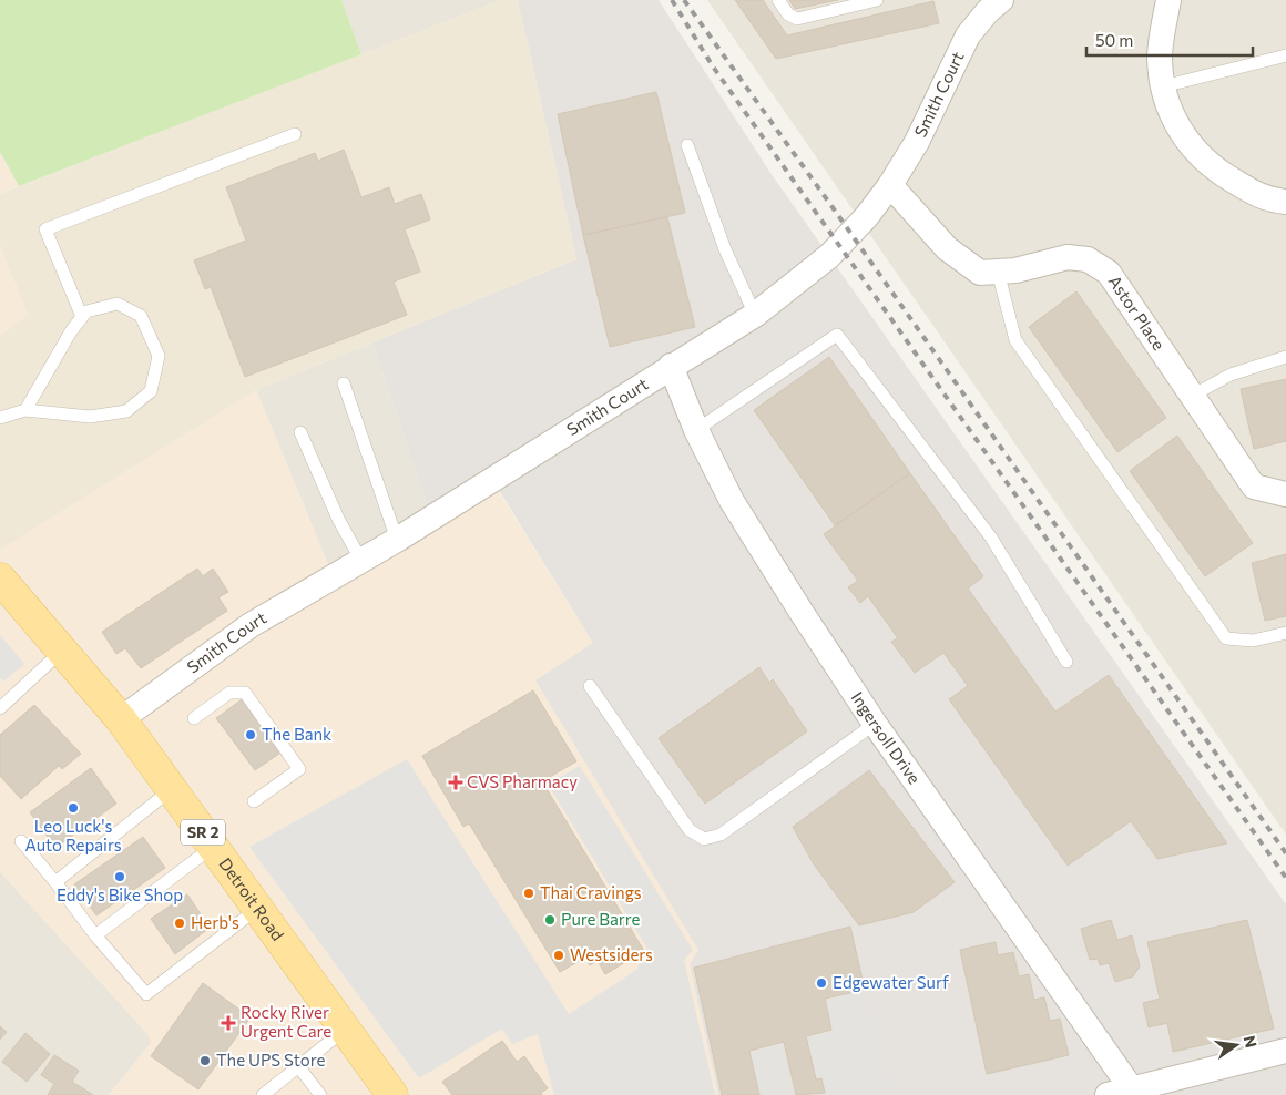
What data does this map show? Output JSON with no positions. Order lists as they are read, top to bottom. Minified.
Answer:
{"streets":{"main road":["SR 2","Detroit Road"],"street":["Smith Court","Astor Place","Ingersoll Drive"]},"crossings":[["Smith Court","Astor Place"],["Smith Court","Ingersoll Drive"],["Smith Court","Detroit Road"]],"places":{"other":["The Bank","Leo Luck's Auto Repairs","Eddy's Bike Shop","Thai Cravings","Pure Barre","Herb's","Westsiders","Edgewater Surf","The UPS Store"],"health":["CVS Pharmacy","Rocky River Urgent Care"]},"scale_bar":"50 m","north":"right"}
